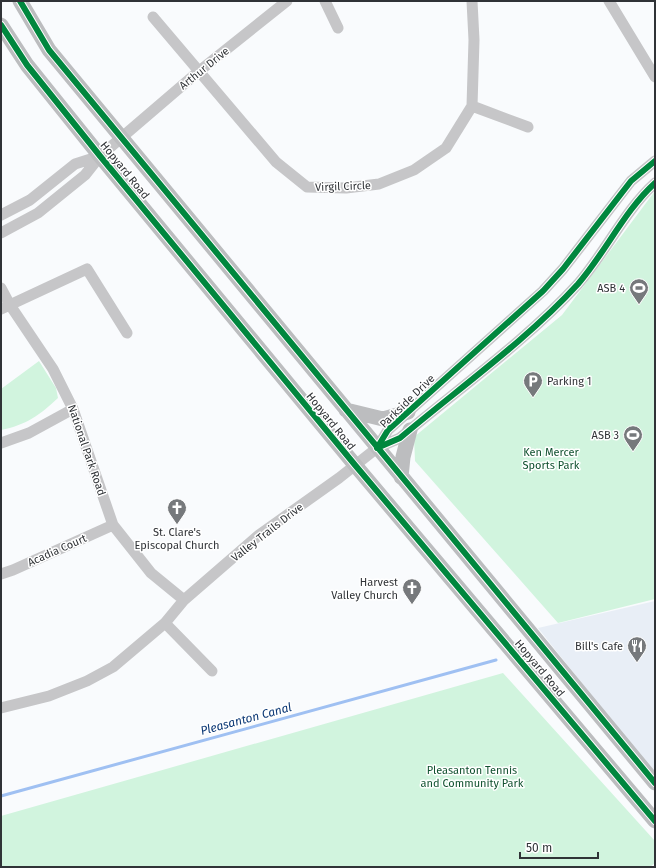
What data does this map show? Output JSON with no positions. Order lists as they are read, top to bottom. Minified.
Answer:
{"streets":{"main road":["Hopyard Road"],"street":["Arthur Drive","Virgil Circle","Parkside Drive","National Park Road","Valley Trails Drive","Acadia Court"]},"crossings":[["Arthur Drive","Hopyard Road"],["Arthur Drive","Virgil Circle"],["Hopyard Road","Parkside Drive"],["Hopyard Road","Valley Trails Drive"],["Parkside Drive","Valley Trails Drive"],["National Park Road","Valley Trails Drive"],["National Park Road","Acadia Court"]],"water":["Pleasanton Canal"],"parks":["Ken Mercer Sports Park","Pleasanton Tennis and Community Park"],"places":{"sports":["ASB 4","ASB 3"],"parking":["Parking 1"],"church":["St. Clare's Episcopal Church","Harvest Valley Church"],"restaurant":["Bill's Cafe"]},"scale_bar":"50 m"}
